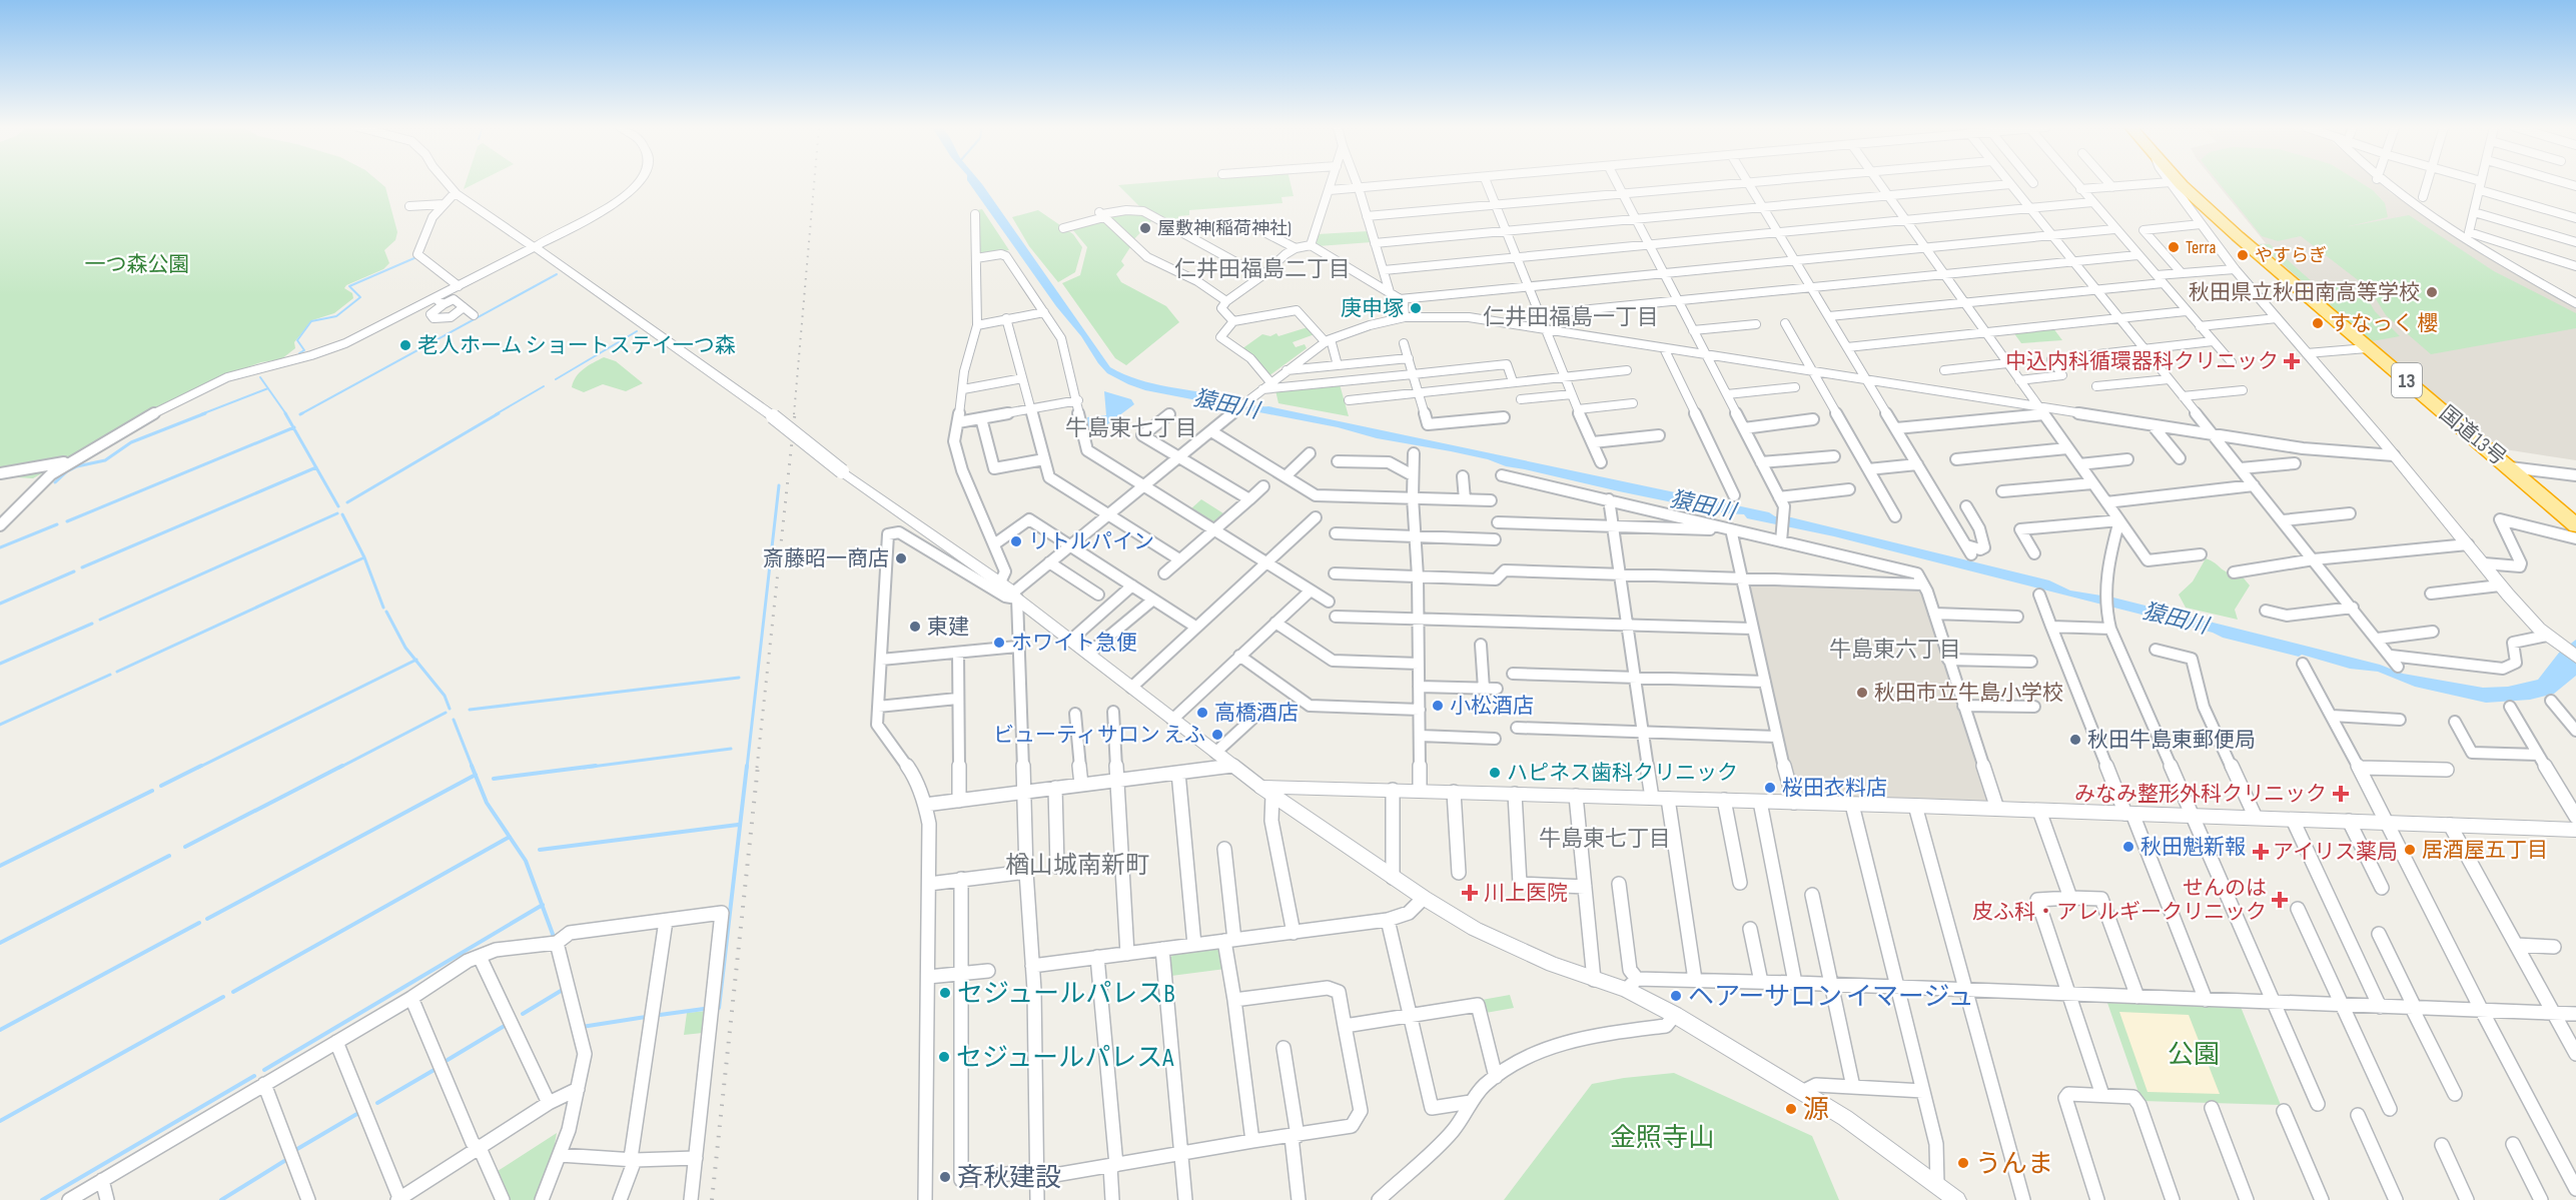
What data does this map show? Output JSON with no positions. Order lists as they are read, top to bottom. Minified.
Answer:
{"streets":{"highway":["13","国道13号"]},"districts":["仁井田福島二丁目","仁井田福島一丁目","牛島東七丁目","牛島東六丁目","牛島東七丁目","楢山城南新町"],"water":["猿田川"],"parks":["一つ森公園","公園","金照寺山"],"places":{"other":["屋敷神(稲荷神社)","Terra","やすらぎ","秋田県立秋田南高等学校","庚申塚","すなっく 櫻","老人ホーム ショートステイ一つ森","リトルパイン","斎藤昭一商店","東建","ホワイト急便","秋田市立牛島小学校","小松酒店","高橋酒店","ビューティサロン えふ","秋田牛島東郵便局","ハピネス歯科クリニック","桜田衣料店","秋田魁新報","居酒屋五丁目","セジュールパレスB","ヘアーサロン イマージュ","セジュールパレスA","源","うんま","斉秋建設"],"health":["中込内科循環器科クリニック","みなみ整形外科クリニック","アイリス薬局","川上医院","せんのは 皮ふ科・アレルギークリニック"]}}
